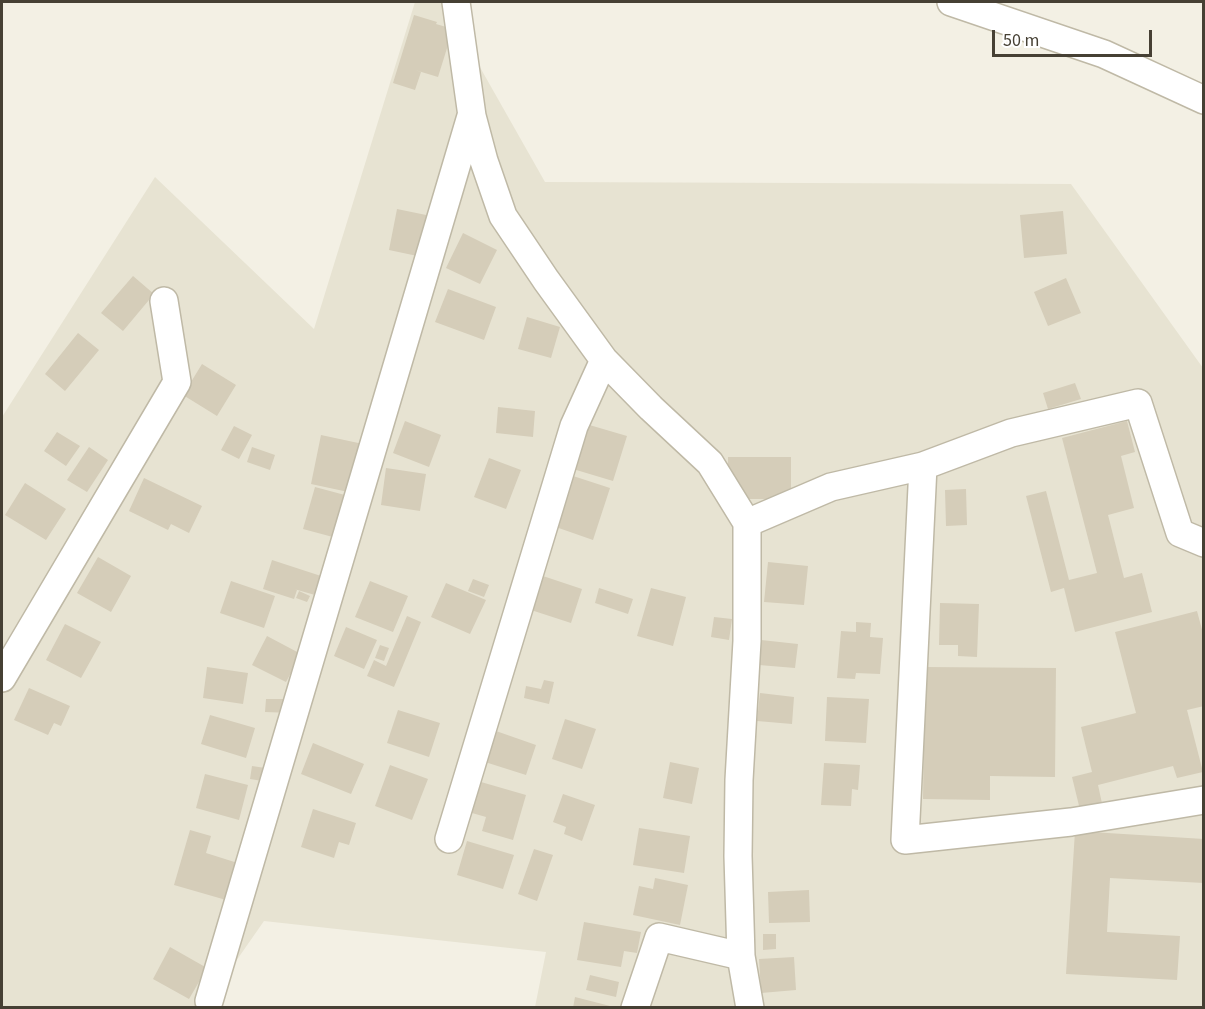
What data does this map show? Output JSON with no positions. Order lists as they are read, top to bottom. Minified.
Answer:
{"scale_bar":"50 m"}
